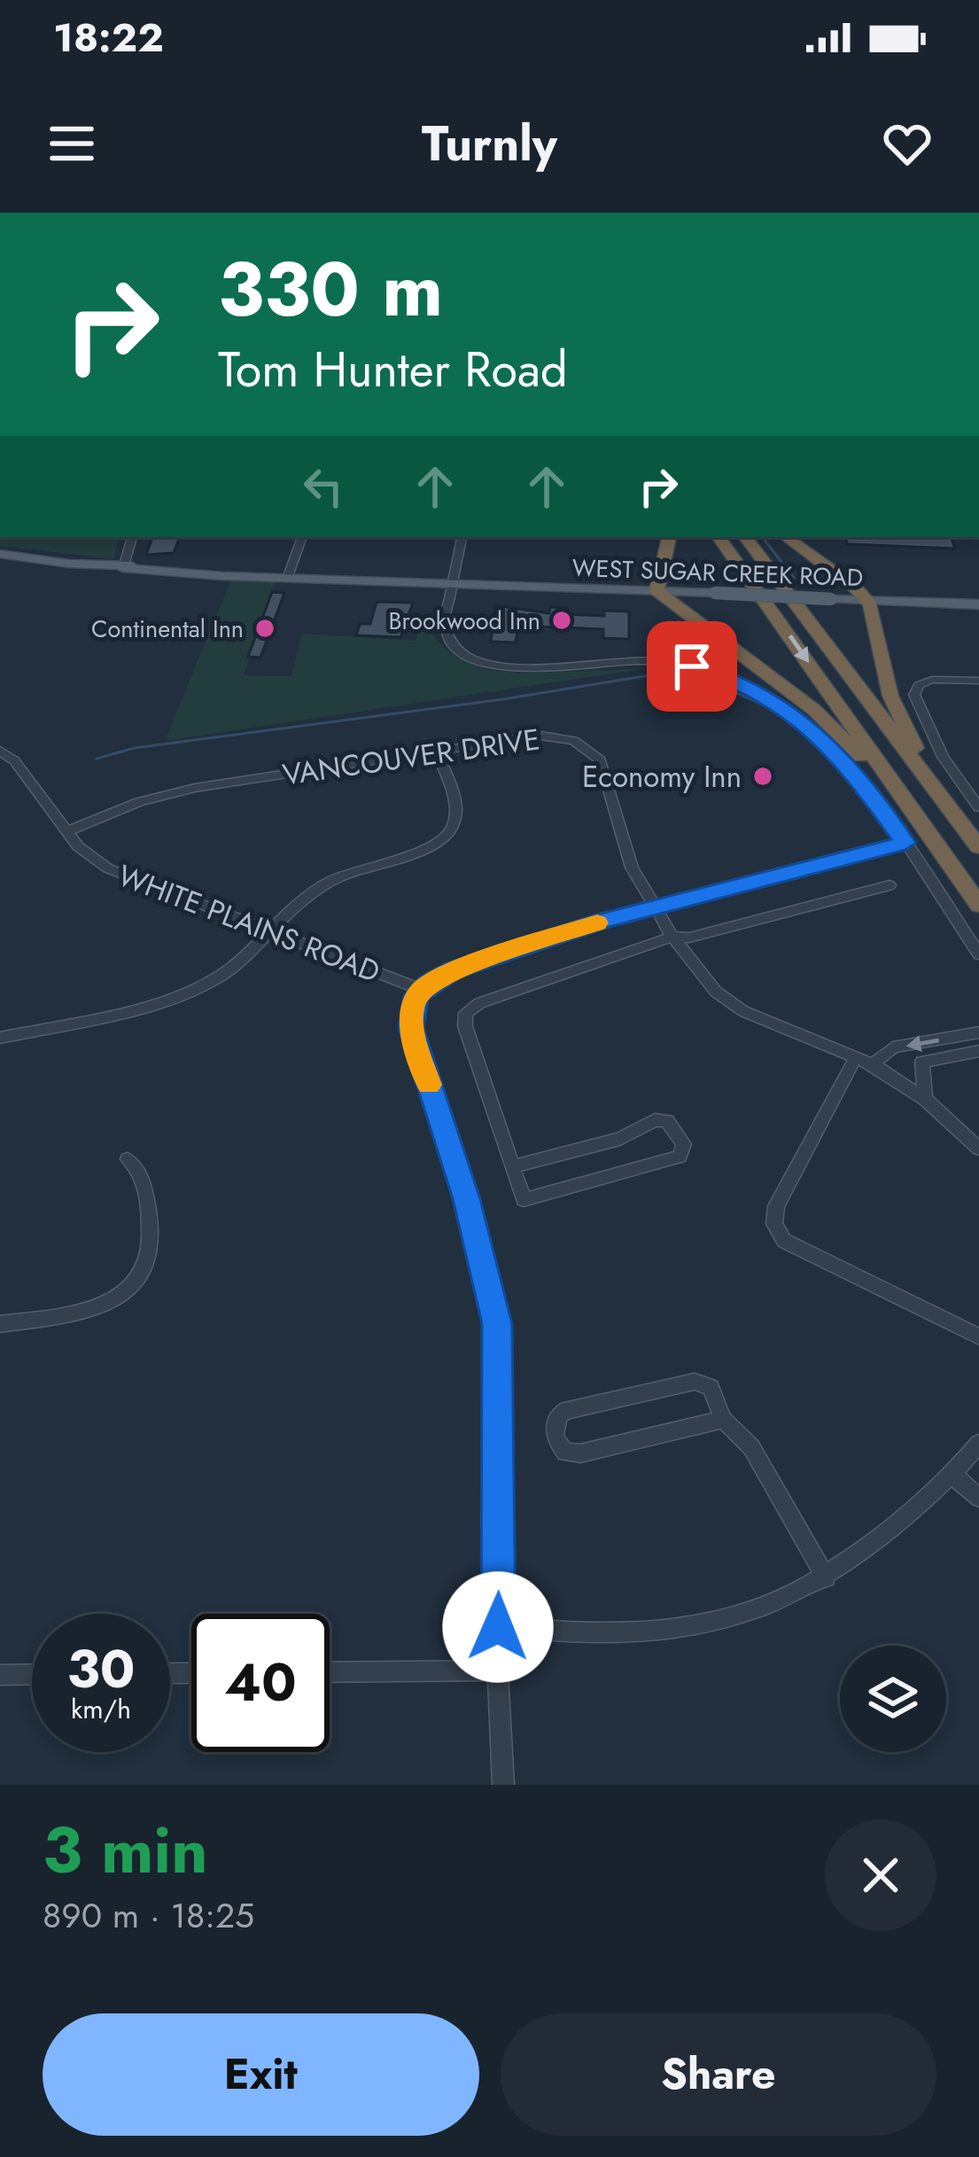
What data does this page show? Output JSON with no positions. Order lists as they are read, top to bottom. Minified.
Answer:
{"streets":{"main road":["WEST SUGAR CREEK ROAD"],"street":["VANCOUVER DRIVE","WHITE PLAINS ROAD"]},"crossings":[["VANCOUVER DRIVE","WHITE PLAINS ROAD"]],"places":["Brookwood Inn","Continental Inn","Economy Inn"],"page":{"status":"18:22","header":"Turnly","turn":["330 m","Tom Hunter Road"],"speed":"30 km/h","limit":"40","heading":["3 min","890 m · 18:25"],"buttons":["Exit","Share"]}}
